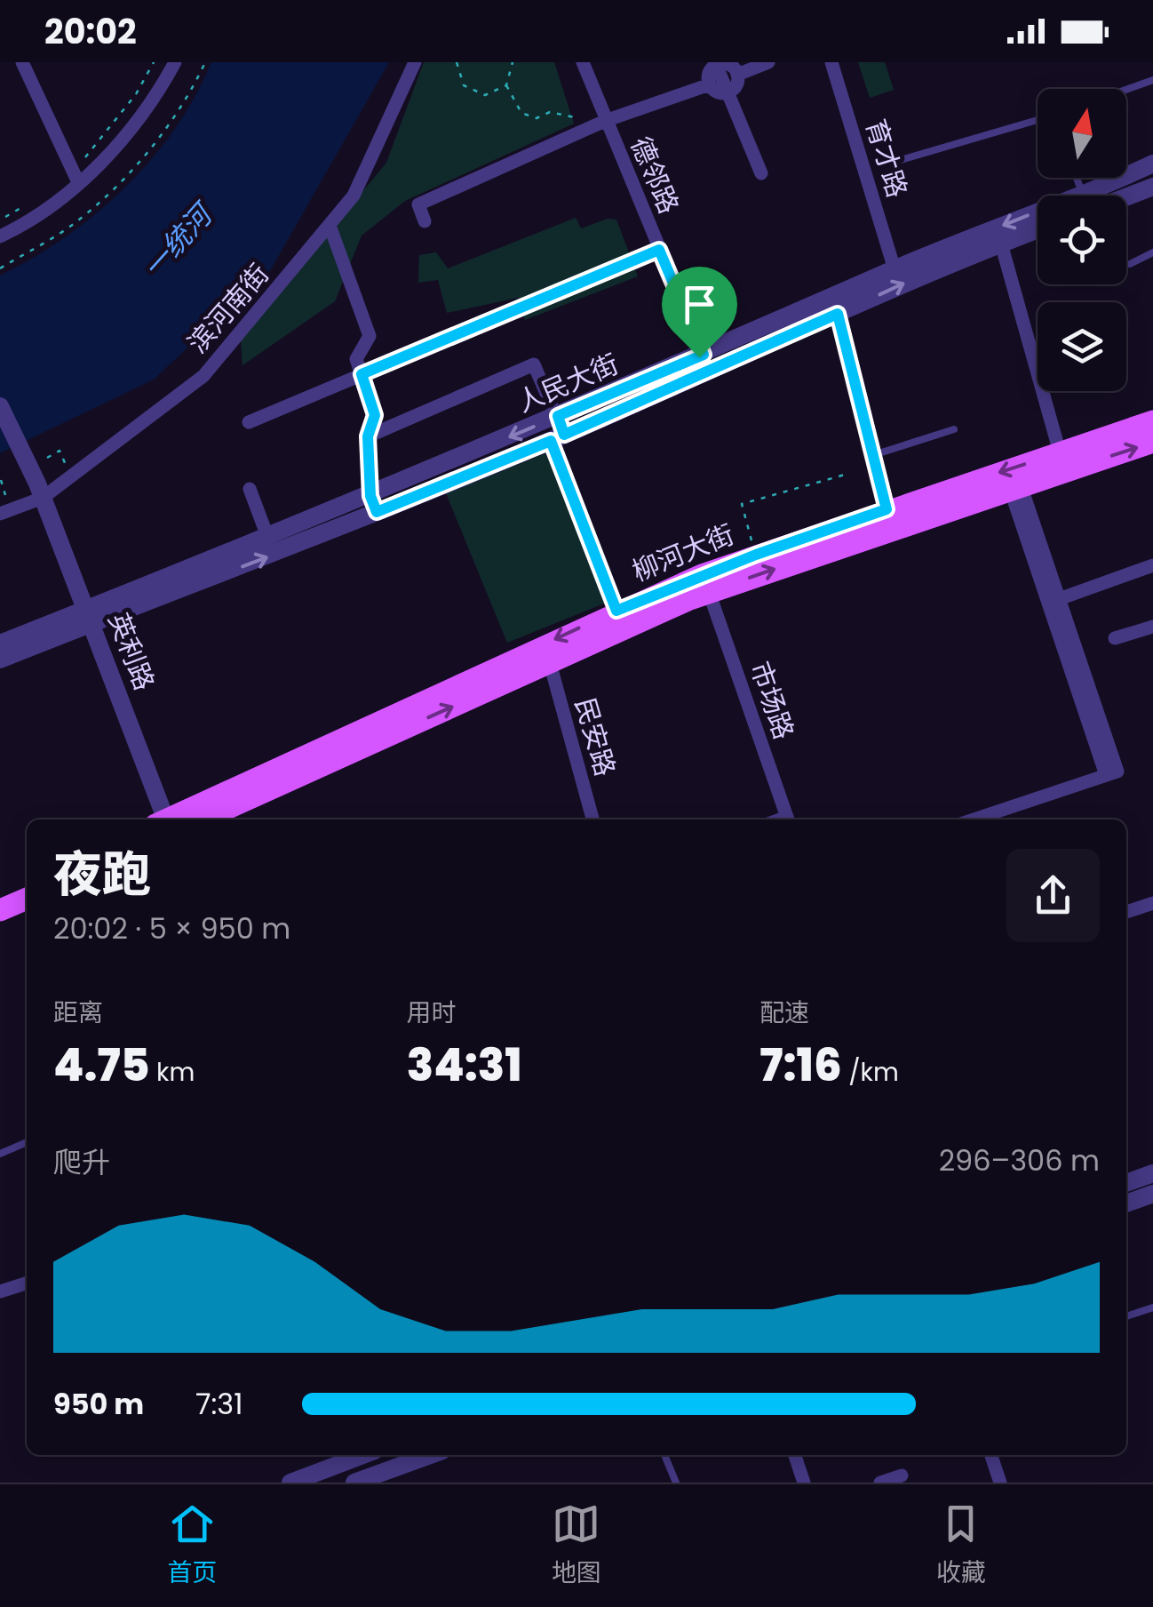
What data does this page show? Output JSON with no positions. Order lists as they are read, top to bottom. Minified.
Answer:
{"streets":{"main road":["柳河大街"],"street":["育才路","德邻路","滨河南街","人民大街","英利路","市场路","民安路"]},"crossings":[["育才路","人民大街"],["德邻路","人民大街"],["滨河南街","英利路"],["人民大街","英利路"],["柳河大街","市场路"],["柳河大街","民安路"]],"water":["一统河"],"north":"top","page":{"status":"20:02","heading":["夜跑","20:02 · 5 × 950 m"],"stats":[["距离","4.75 km"],["用时","34:31"],["配速","7:16 /km"]],"chart":["爬升","296–306 m"],"list":[{"name":"950 m","note":"7:31"}],"tabs":["首页","地图","收藏"]}}
